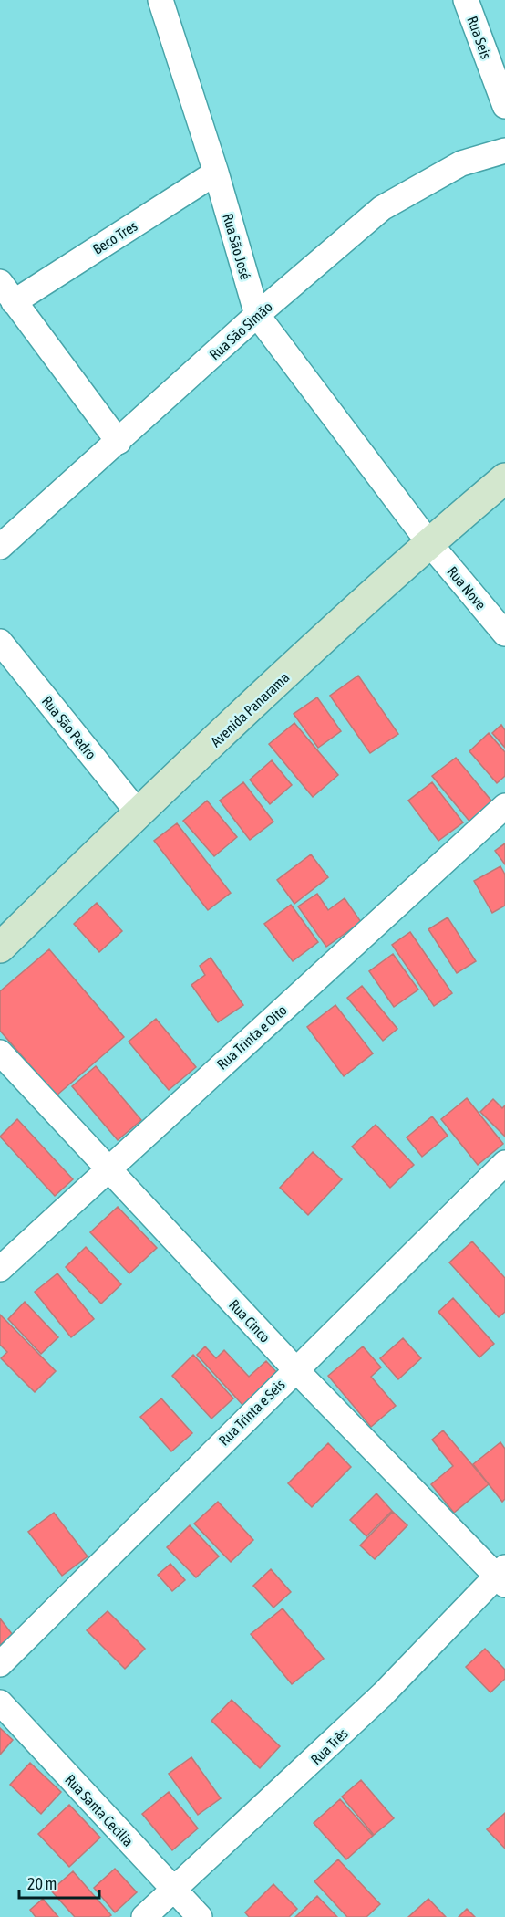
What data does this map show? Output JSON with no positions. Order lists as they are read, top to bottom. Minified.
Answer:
{"streets":{"street":["Rua Seis","Beco Tres","Rua São José","Rua São Simão","Rua Nove","Avenida Panarama","Rua São Pedro","Rua Trinta e Oito","Rua Cinco","Rua Trinta e Seis","Rua Três","Rua Santa Cecilia"]},"crossings":[["Beco Tres","Rua São José"],["Rua São José","Rua São Simão"],["Rua São José","Rua Nove"],["Rua São José","Avenida Panarama"],["Rua Nove","Avenida Panarama"],["Avenida Panarama","Rua São Pedro"],["Rua Trinta e Oito","Rua Cinco"],["Rua Cinco","Rua Trinta e Seis"],["Rua Cinco","Rua Três"],["Rua Três","Rua Santa Cecilia"]],"scale_bar":"20 m"}
